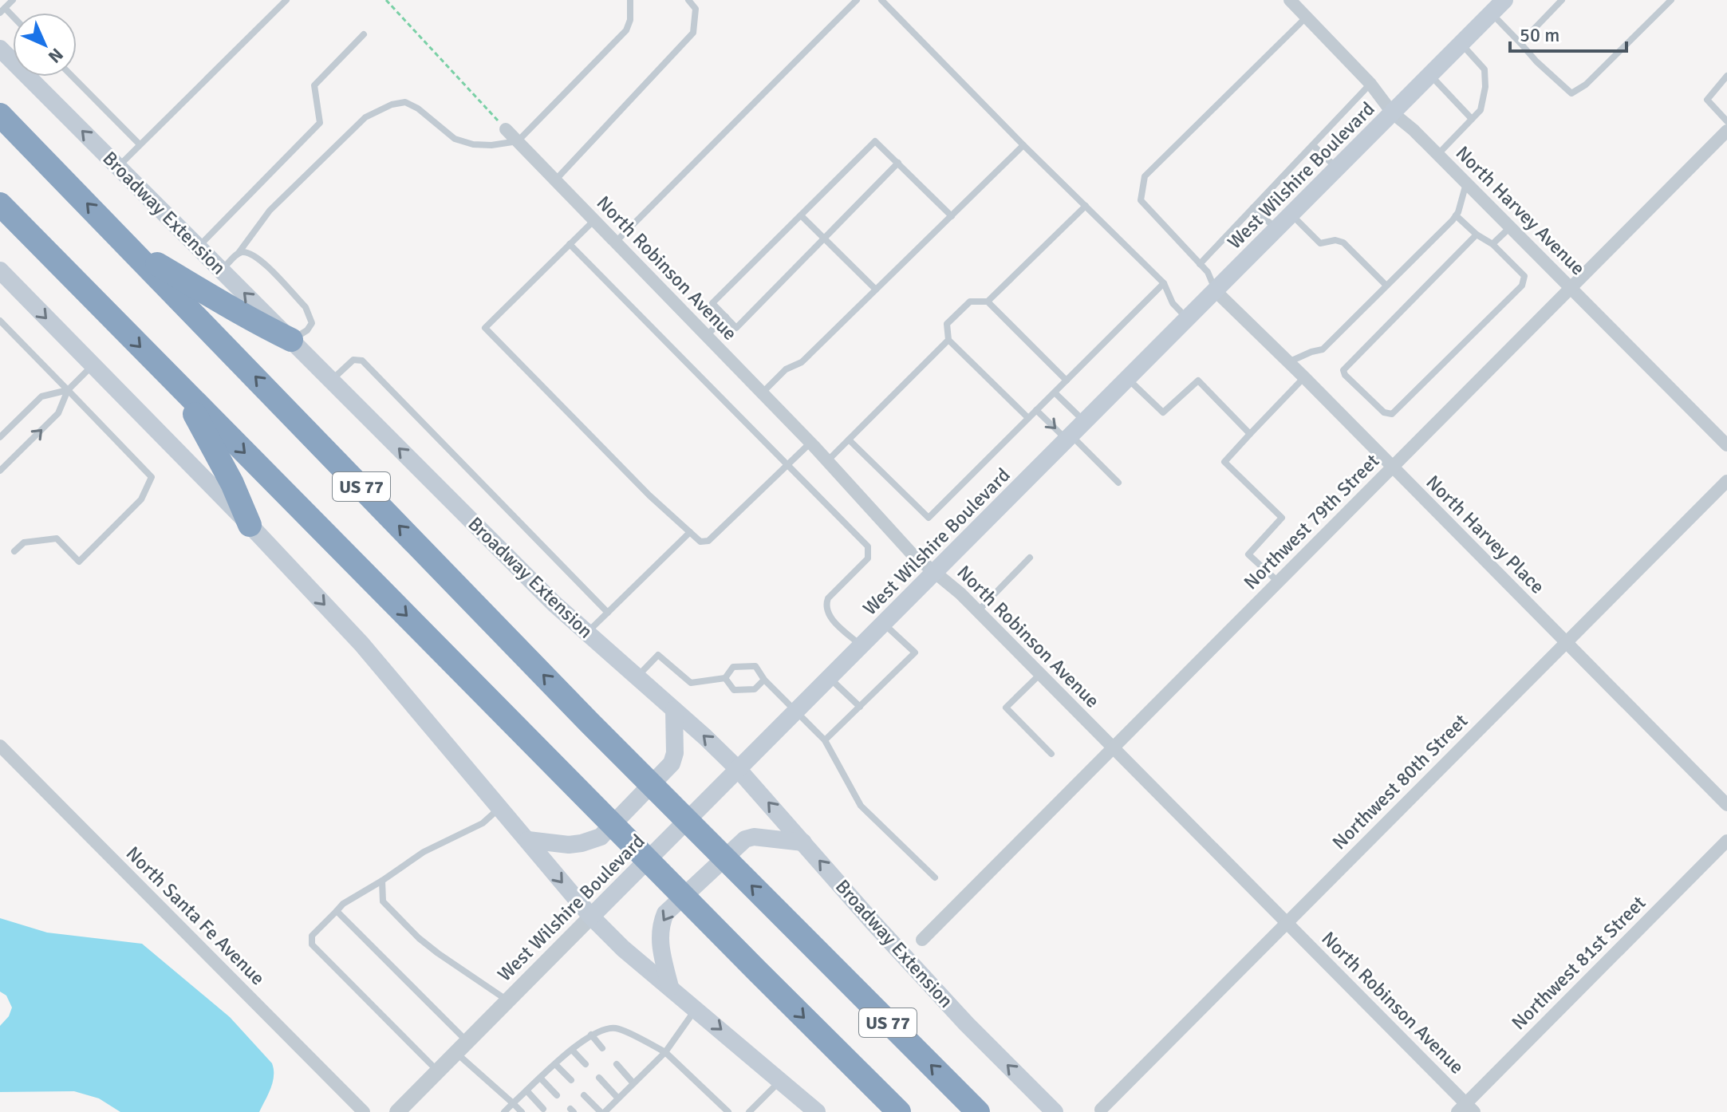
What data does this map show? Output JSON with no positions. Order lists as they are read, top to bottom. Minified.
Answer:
{"streets":{"highway":["US 77"],"main road":["West Wilshire Boulevard","Broadway Extension"],"street":["North Harvey Avenue","North Robinson Avenue","Northwest 79th Street","North Harvey Place","Northwest 80th Street","North Santa Fe Avenue","Northwest 81st Street"]},"crossings":[["West Wilshire Boulevard","North Harvey Avenue"],["West Wilshire Boulevard","Broadway Extension"],["West Wilshire Boulevard","North Robinson Avenue"],["West Wilshire Boulevard","North Harvey Place"],["North Harvey Avenue","Northwest 79th Street"],["North Robinson Avenue","Northwest 79th Street"],["North Robinson Avenue","Northwest 80th Street"],["North Robinson Avenue","Northwest 81st Street"],["Northwest 79th Street","North Harvey Place"],["North Harvey Place","Northwest 80th Street"]],"one_way":["Broadway Extension"],"scale_bar":"50 m","north":"bottom right"}
